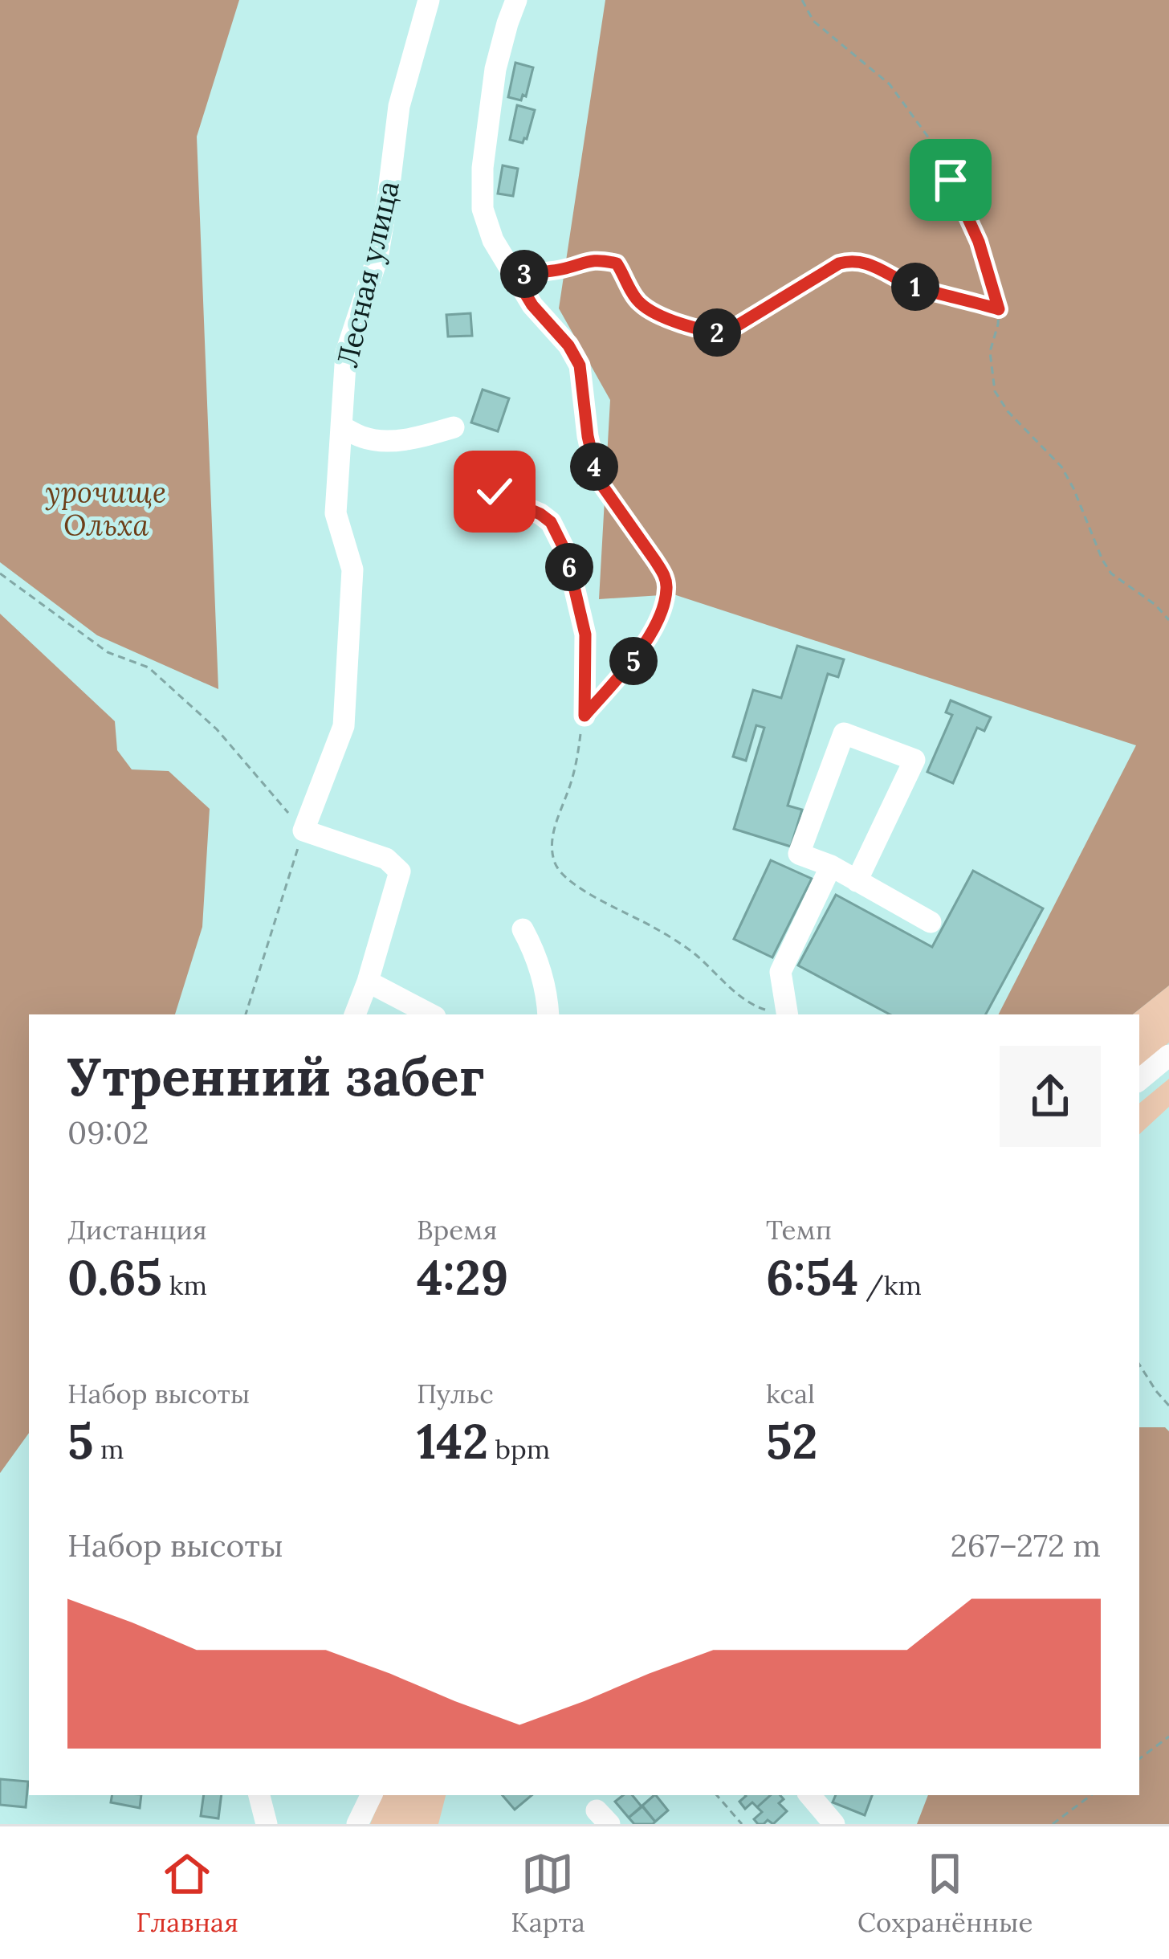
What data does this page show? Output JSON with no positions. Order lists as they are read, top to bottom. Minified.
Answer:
{"streets":{"street":["Лесная улица"]},"parks":["урочище Ольха"],"page":{"pins":["3","1","2","4","6","5"],"heading":["Утренний забег","09:02"],"stats":[["Дистанция","0.65 km"],["Время","4:29"],["Темп","6:54 /km"],["Набор высоты","5 m"],["Пульс","142 bpm"],["kcal","52"]],"chart":["Набор высоты","267–272 m"],"tabs":["Главная","Карта","Сохранённые"]}}
